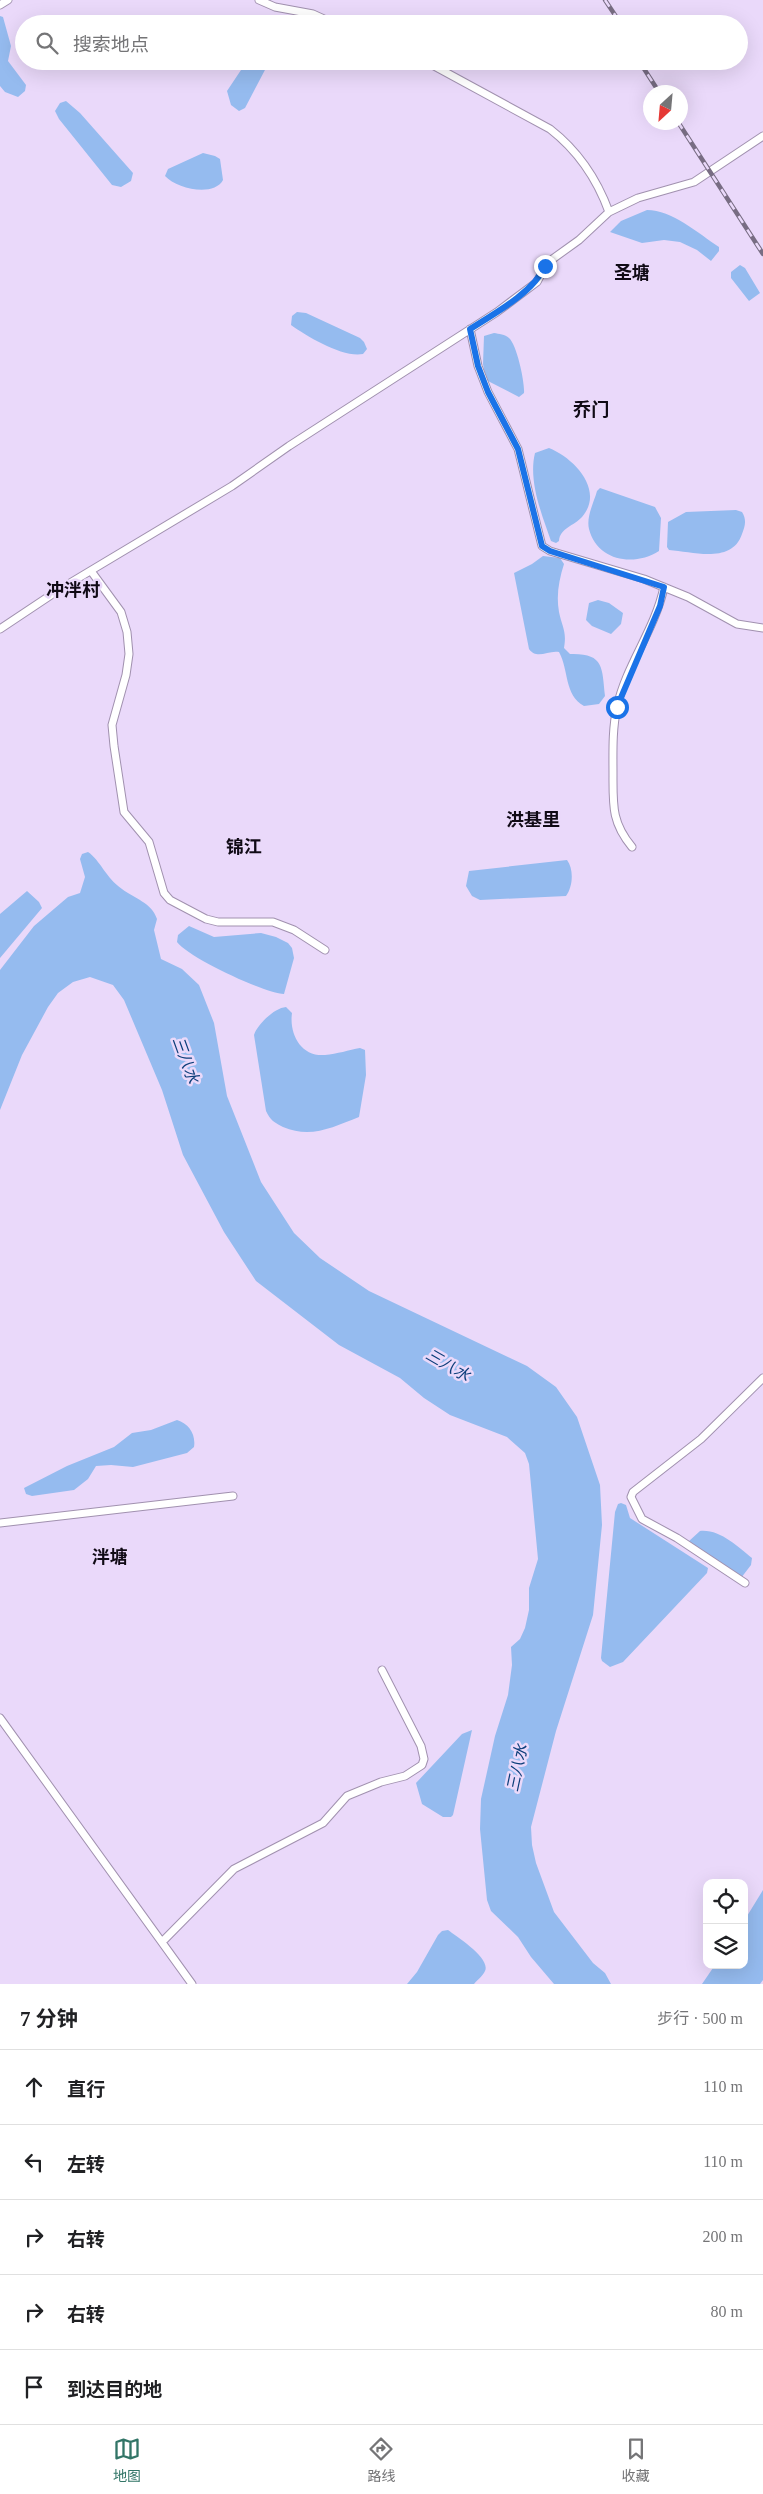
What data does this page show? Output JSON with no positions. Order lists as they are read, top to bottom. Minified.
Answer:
{"districts":["圣塘","乔门","冲泮村","洪基里","锦江","泮塘"],"water":["三八水"],"north":"bottom left","page":{"search":"搜索地点","heading":["7 分钟","步行 · 500 m"],"list":[["直行","110 m"],["左转","110 m"],["右转","200 m"],["右转","80 m"],"到达目的地"],"nav":["地图","路线","收藏"]}}
